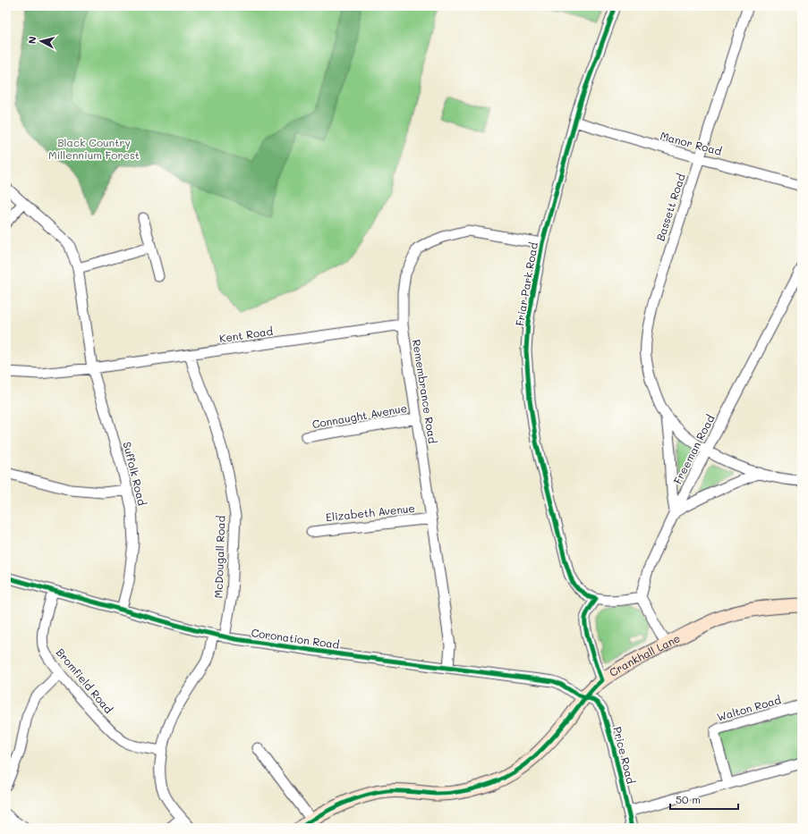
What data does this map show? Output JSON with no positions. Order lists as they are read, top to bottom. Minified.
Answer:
{"streets":{"street":["Manor Road","Bassett Road","Friar Park Road","Kent Road","Remembrance Road","Connaught Avenue","Freeman Road","Suffolk Road","Elizabeth Avenue","McDougall Road","Coronation Road","Crankhall Lane","Bromfield Road","Walton Road","Price Road"]},"crossings":[["Manor Road","Bassett Road"],["Manor Road","Friar Park Road"],["Bassett Road","Freeman Road"],["Friar Park Road","Remembrance Road"],["Friar Park Road","Freeman Road"],["Kent Road","Remembrance Road"],["Kent Road","Suffolk Road"],["Kent Road","McDougall Road"],["Remembrance Road","Connaught Avenue"],["Remembrance Road","Elizabeth Avenue"],["Remembrance Road","Coronation Road"],["Suffolk Road","Coronation Road"],["McDougall Road","Coronation Road"],["Coronation Road","Crankhall Lane"],["Coronation Road","Bromfield Road"],["Coronation Road","Price Road"],["Crankhall Lane","Price Road"]],"parks":["Black Country Millennium Forest"],"scale_bar":"50 m","north":"left"}
